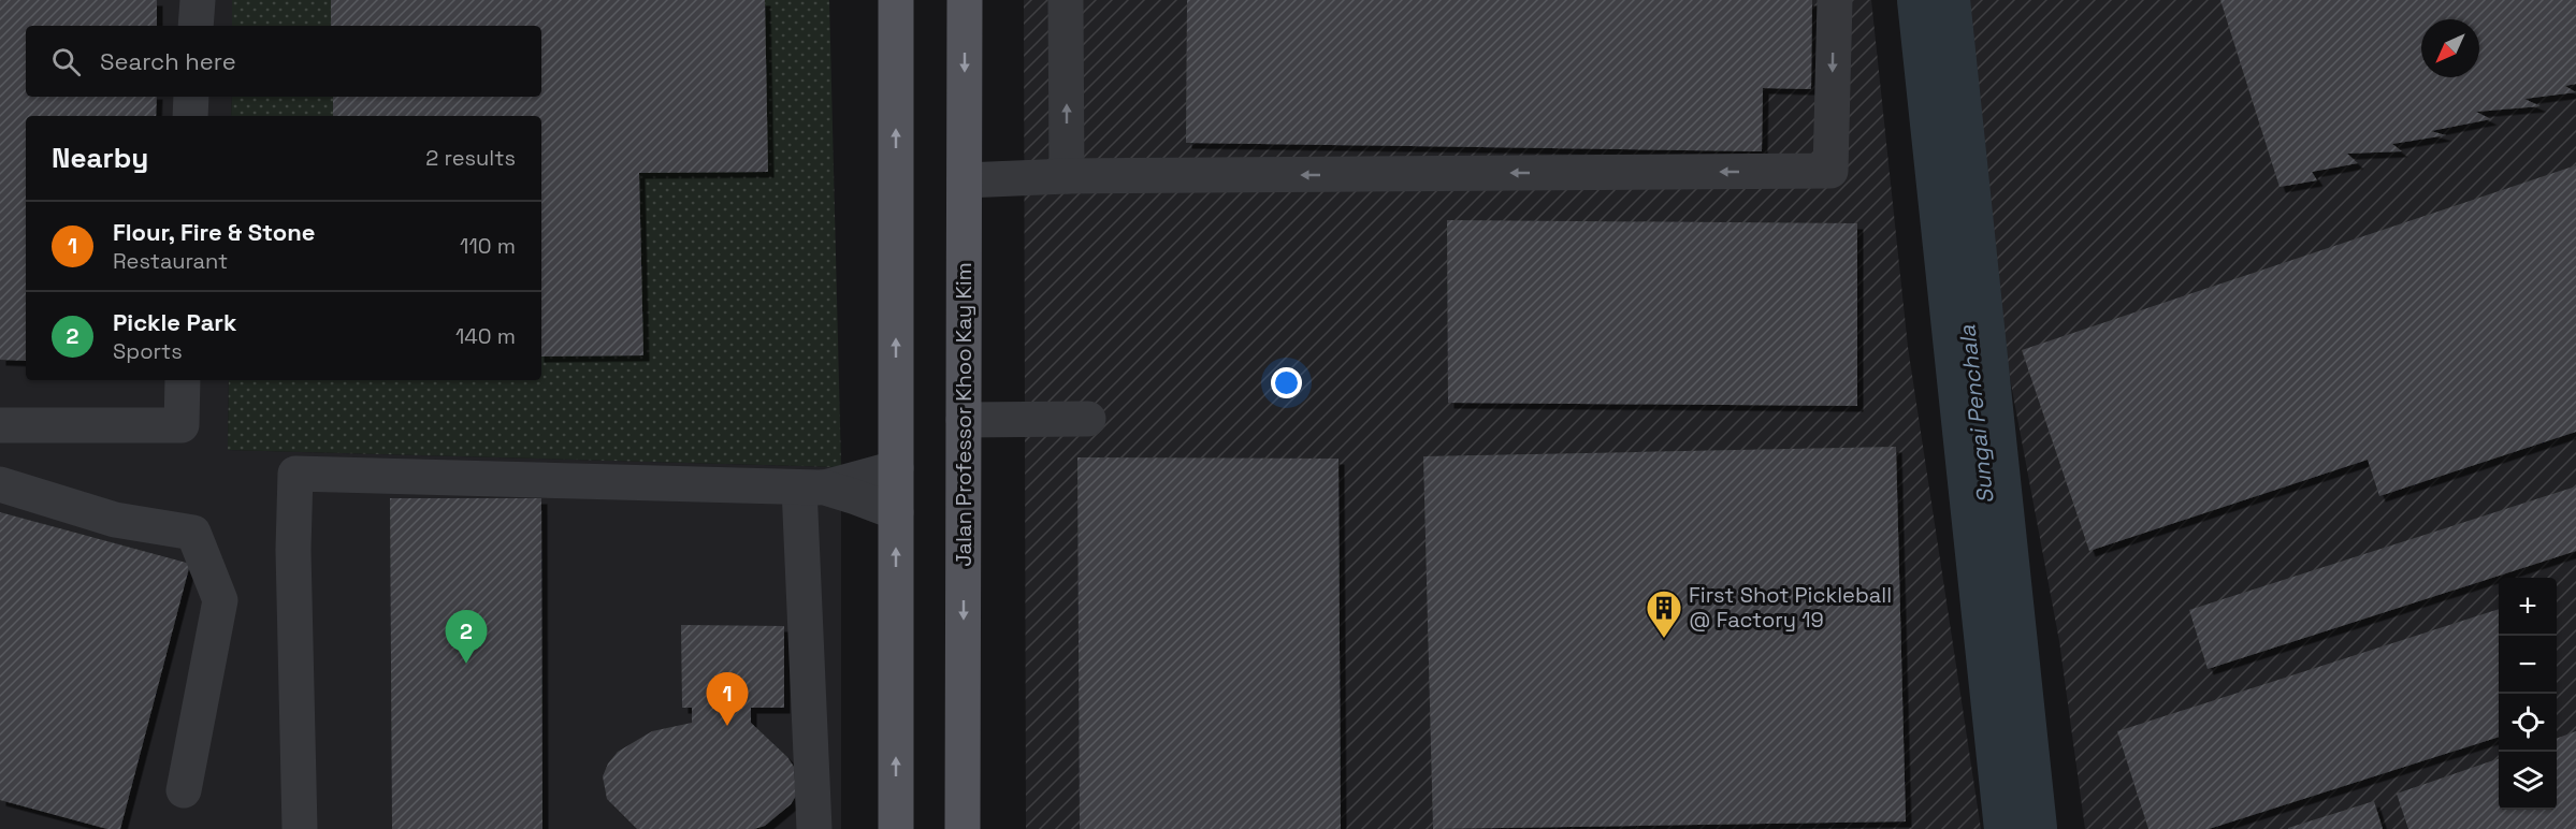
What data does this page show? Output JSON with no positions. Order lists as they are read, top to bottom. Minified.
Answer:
{"streets":{"main road":["Jalan Professor Khoo Kay Kim"]},"water":["Sungai Penchala"],"places":{"building":["First Shot Pickleball @ Factory 19"]},"north":"bottom left","page":{"search":"Search here","heading":["Nearby","2 results"],"list":[{"mark":"1","name":"Flour, Fire & Stone","note":"Restaurant","value":"110 m"},{"mark":"2","name":"Pickle Park","note":"Sports","value":"140 m"}],"map_buttons":["+","−"],"pins":["2","1"]}}
